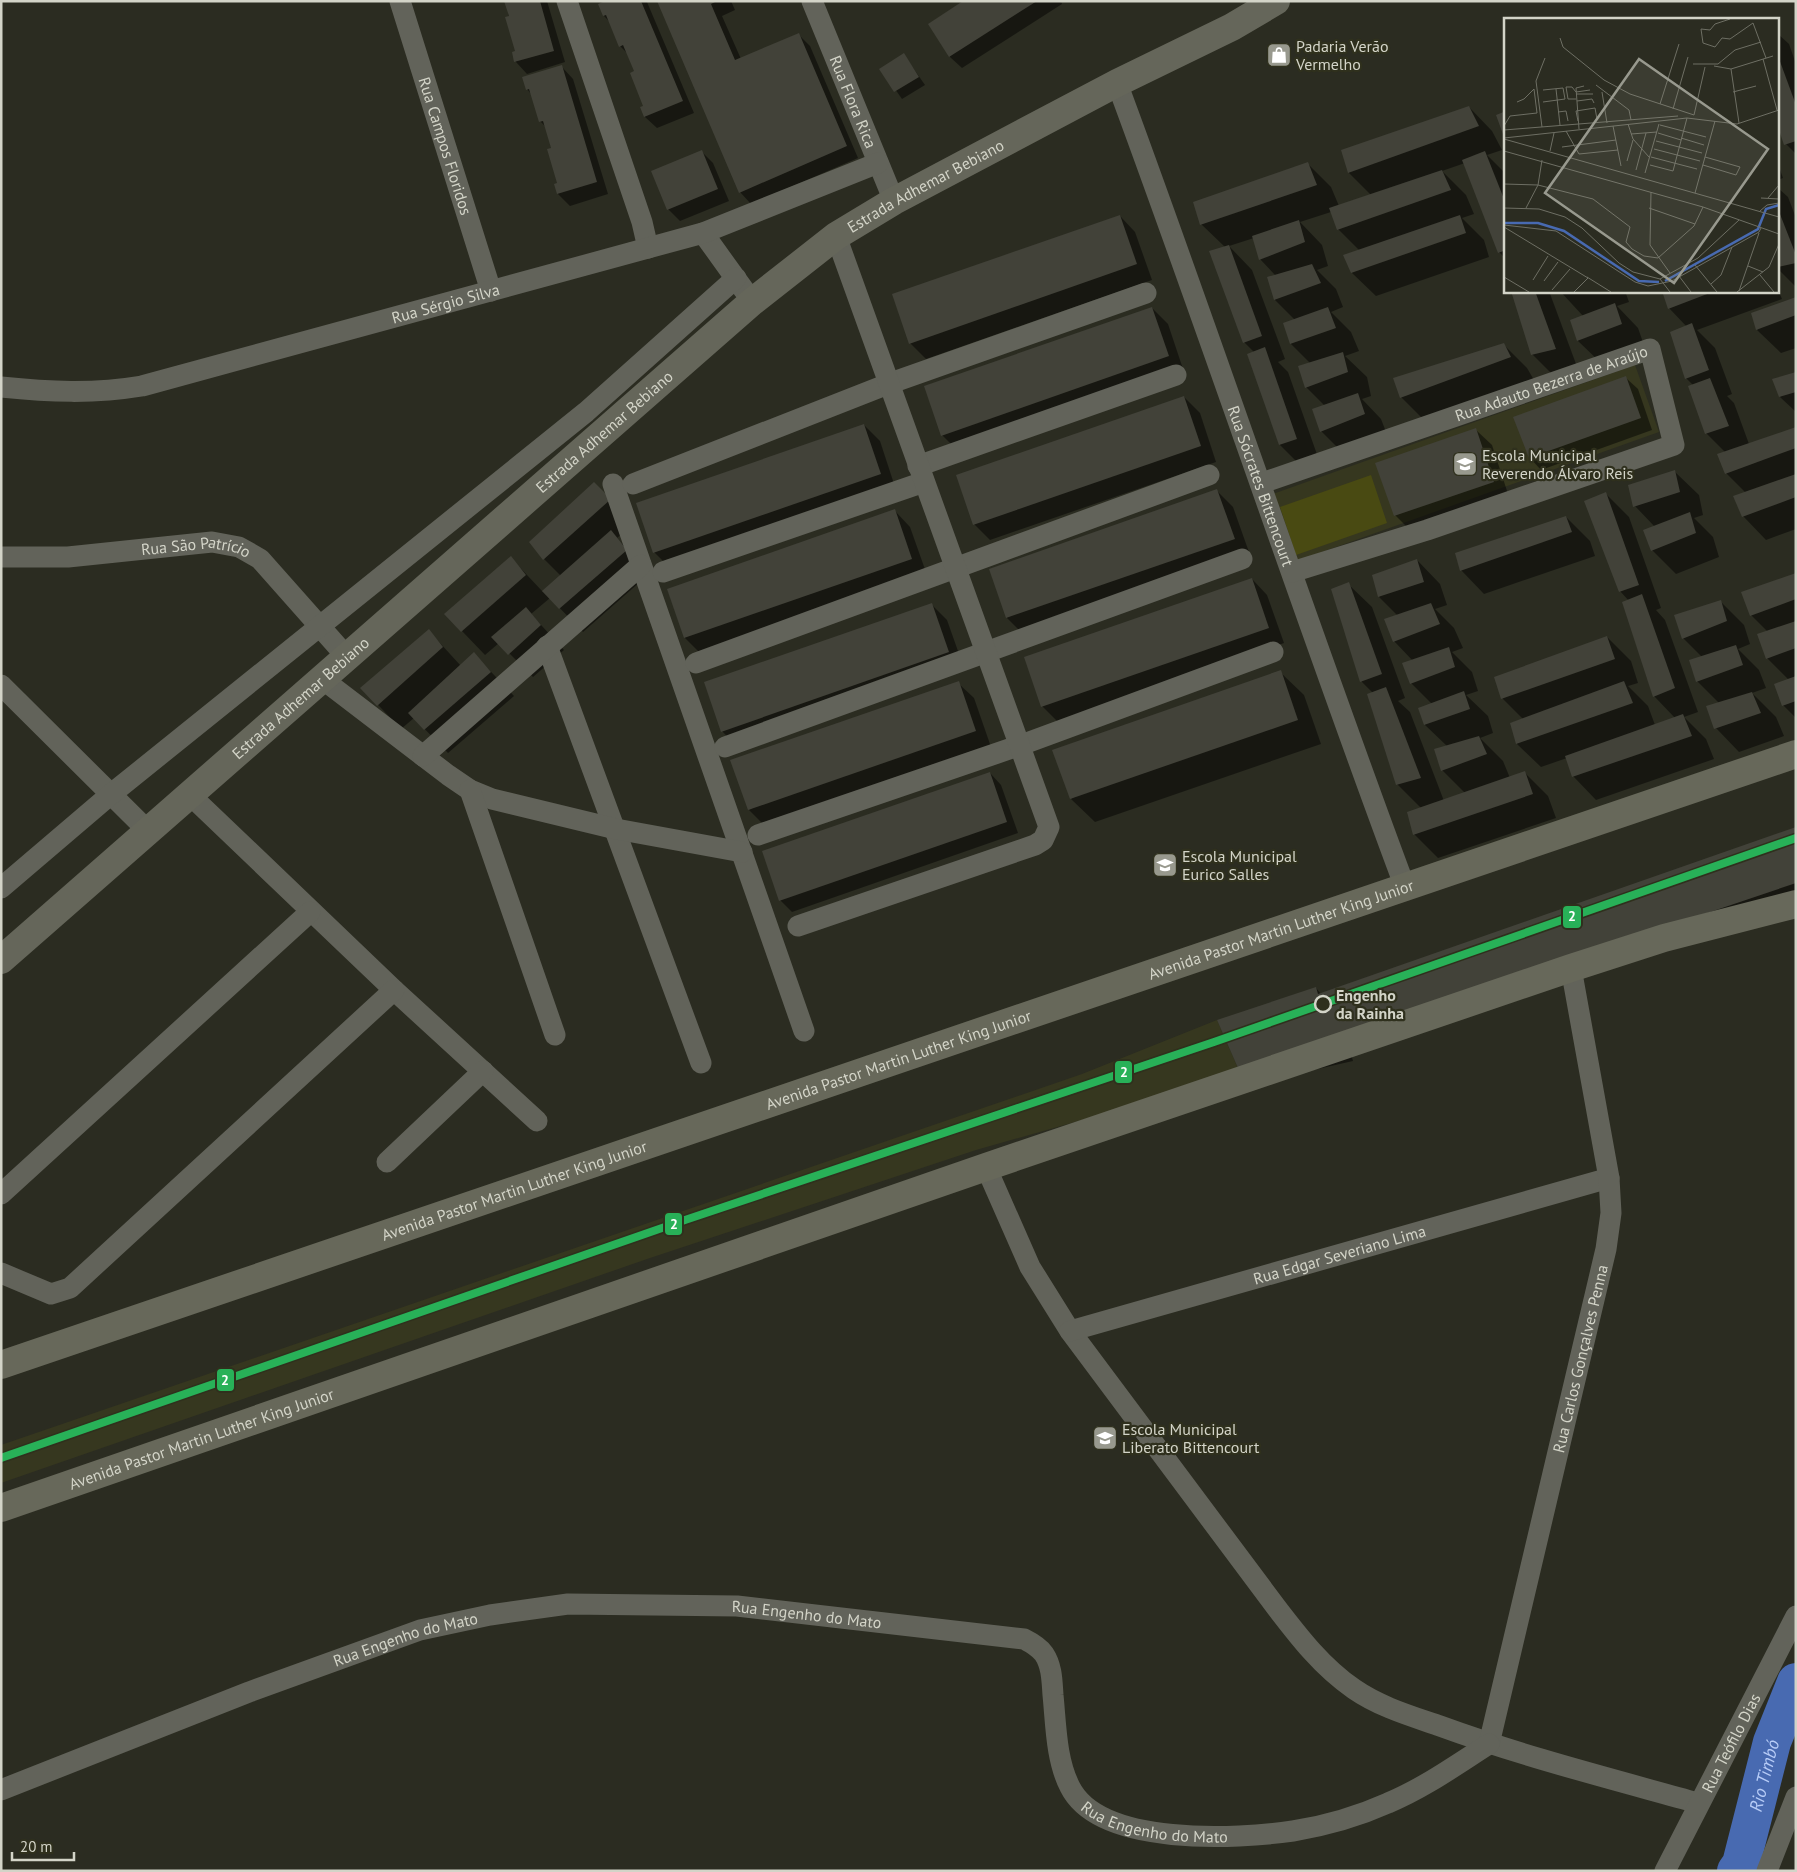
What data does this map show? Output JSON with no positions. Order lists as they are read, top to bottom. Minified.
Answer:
{"streets":{"main road":["Estrada Adhemar Bebiano","Avenida Pastor Martin Luther King Junior"],"street":["Rua Flora Rica","Rua Campos Floridos","Rua Sérgio Silva","Rua Adauto Bezerra de Araújo","Rua Sócrates Bittencourt","Rua São Patrício","Rua Edgar Severiano Lima","Rua Carlos Gonçalves Penna","Rua Engenho do Mato","Rua Teófilo Dias"]},"crossings":[["Rua Flora Rica","Estrada Adhemar Bebiano"],["Rua Flora Rica","Rua Sérgio Silva"],["Rua Campos Floridos","Rua Sérgio Silva"],["Estrada Adhemar Bebiano","Rua Sócrates Bittencourt"],["Estrada Adhemar Bebiano","Rua São Patrício"],["Rua Adauto Bezerra de Araújo","Rua Sócrates Bittencourt"],["Rua Sócrates Bittencourt","Avenida Pastor Martin Luther King Junior"],["Avenida Pastor Martin Luther King Junior","Rua Carlos Gonçalves Penna"],["Rua Edgar Severiano Lima","Rua Carlos Gonçalves Penna"],["Rua Carlos Gonçalves Penna","Rua Engenho do Mato"]],"water":["Rio Timbó"],"places":{"shop":["Padaria Verão Vermelho"],"school or university":["Escola Municipal Reverendo Álvaro Reis","Escola Municipal Eurico Salles","Escola Municipal Liberato Bittencourt"],"other":["Engenho da Rainha"]},"lines":["transit line 2"],"scale_bar":"20 m"}
